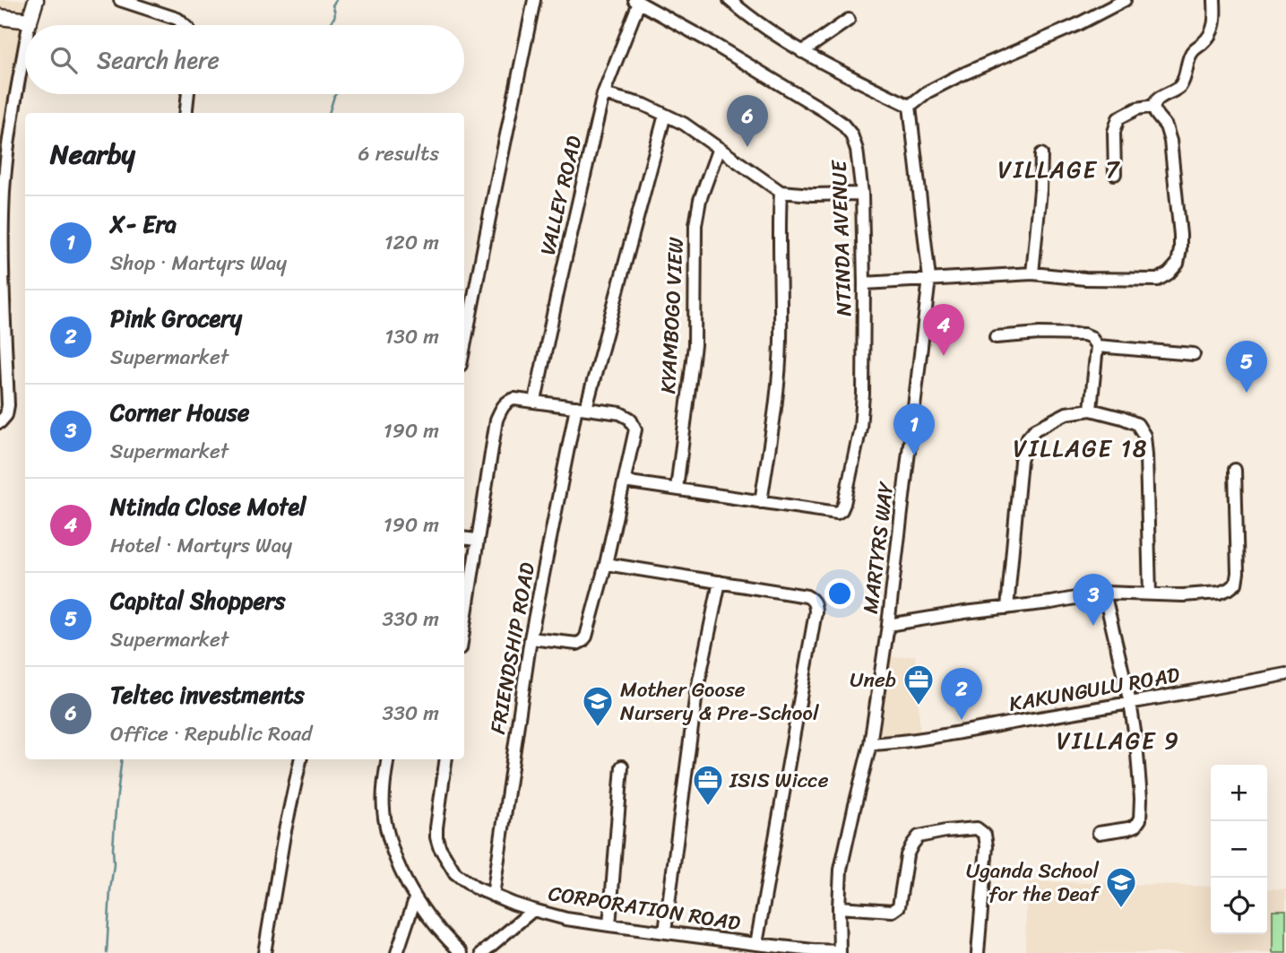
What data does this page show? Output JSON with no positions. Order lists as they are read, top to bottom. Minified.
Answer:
{"streets":{"street":["VALLEY ROAD","NTINDA AVENUE","KYAMBOGO VIEW","MARTYRS WAY","FRIENDSHIP ROAD","KAKUNGULU ROAD","CORPORATION ROAD"]},"crossings":[["VALLEY ROAD","NTINDA AVENUE"],["MARTYRS WAY","KAKUNGULU ROAD"],["MARTYRS WAY","CORPORATION ROAD"],["FRIENDSHIP ROAD","CORPORATION ROAD"]],"districts":["VILLAGE 7","VILLAGE 18","VILLAGE 9"],"places":{"office":["Uneb","ISIS Wicce"],"school or university":["Mother Goose Nursery & Pre-School","Uganda School for the Deaf"]},"page":{"search":"Search here","pins":["6","4","5","1","3","2"],"heading":["Nearby","6 results"],"list":[{"mark":"1","name":"X- Era","note":"Shop · Martyrs Way","value":"120 m"},{"mark":"2","name":"Pink Grocery","note":"Supermarket","value":"130 m"},{"mark":"3","name":"Corner House","note":"Supermarket","value":"190 m"},{"mark":"4","name":"Ntinda Close Motel","note":"Hotel · Martyrs Way","value":"190 m"},{"mark":"5","name":"Capital Shoppers","note":"Supermarket","value":"330 m"},{"mark":"6","name":"Teltec investments","note":"Office · Republic Road","value":"330 m"}],"map_buttons":["+","−"]}}
